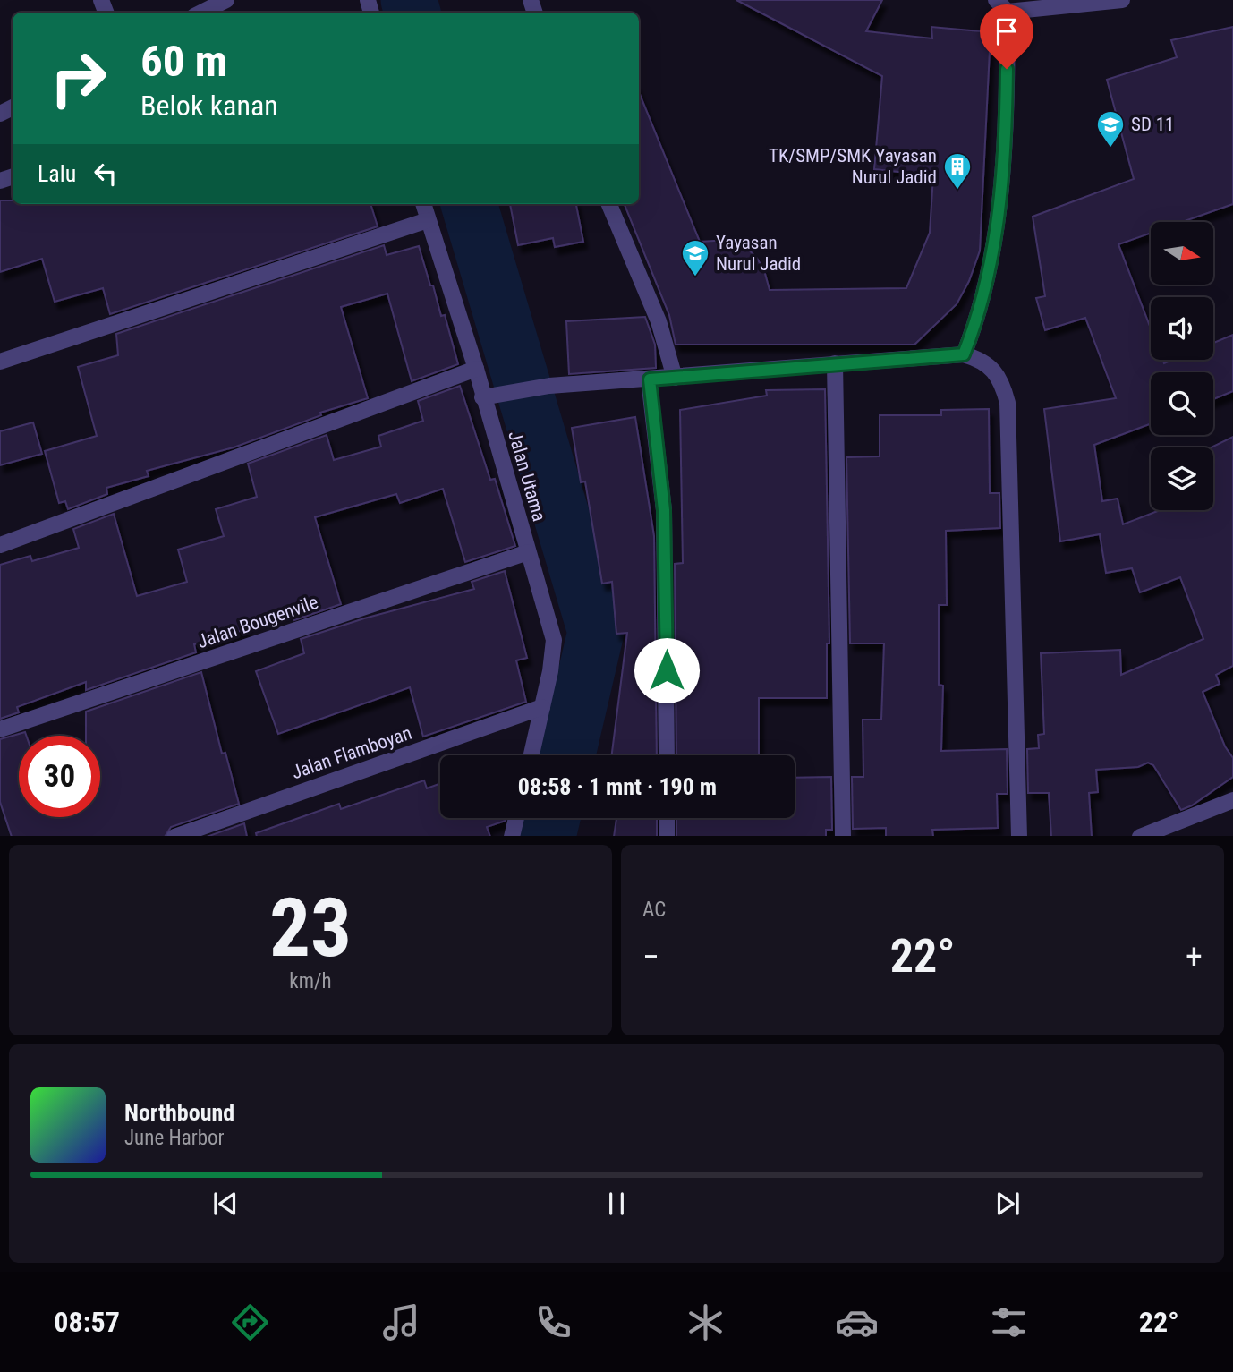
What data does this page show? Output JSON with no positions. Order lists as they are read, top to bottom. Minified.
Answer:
{"streets":{"street":["Jalan Utama","Jalan Bougenvile","Jalan Flamboyan"]},"crossings":[["Jalan Utama","Jalan Bougenvile"],["Jalan Utama","Jalan Flamboyan"]],"places":{"school or university":["SD 11","Yayasan Nurul Jadid"],"building":["TK/SMP/SMK Yayasan Nurul Jadid"]},"north":"right","page":{"turn":["60 m","Belok kanan"],"then":"Lalu","limit":"30","trip":"08:58 · 1 mnt · 190 m","tile":[["23","km/h"],"AC"],"heat":["−","22°","+"],"song":["Northbound","June Harbor"],"tabs":["08:57","22°"]}}
